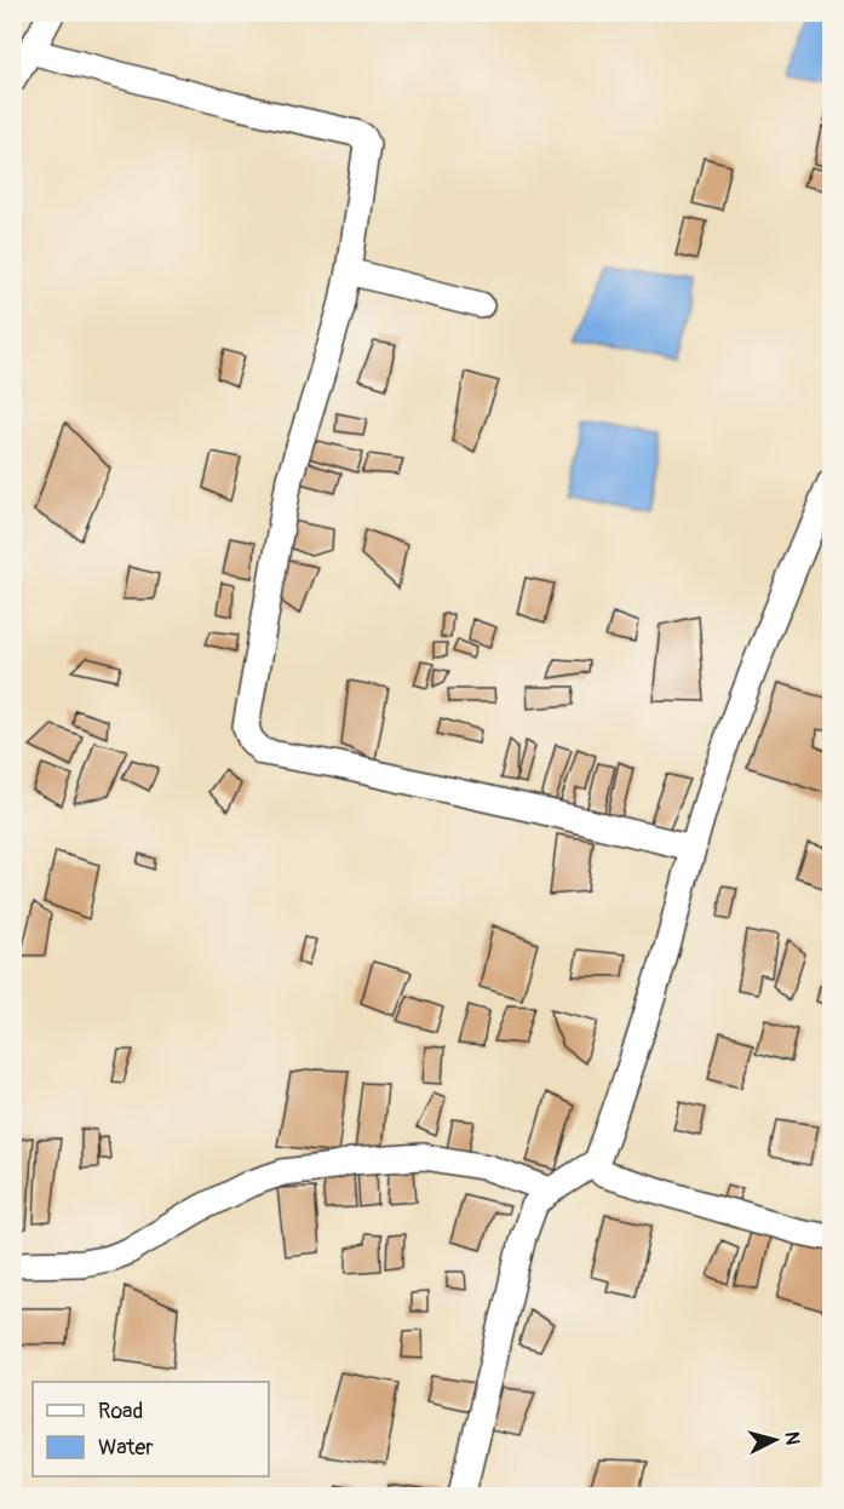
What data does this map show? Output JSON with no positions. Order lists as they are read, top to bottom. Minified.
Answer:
{"legend":["Road","Water"],"north":"right"}
